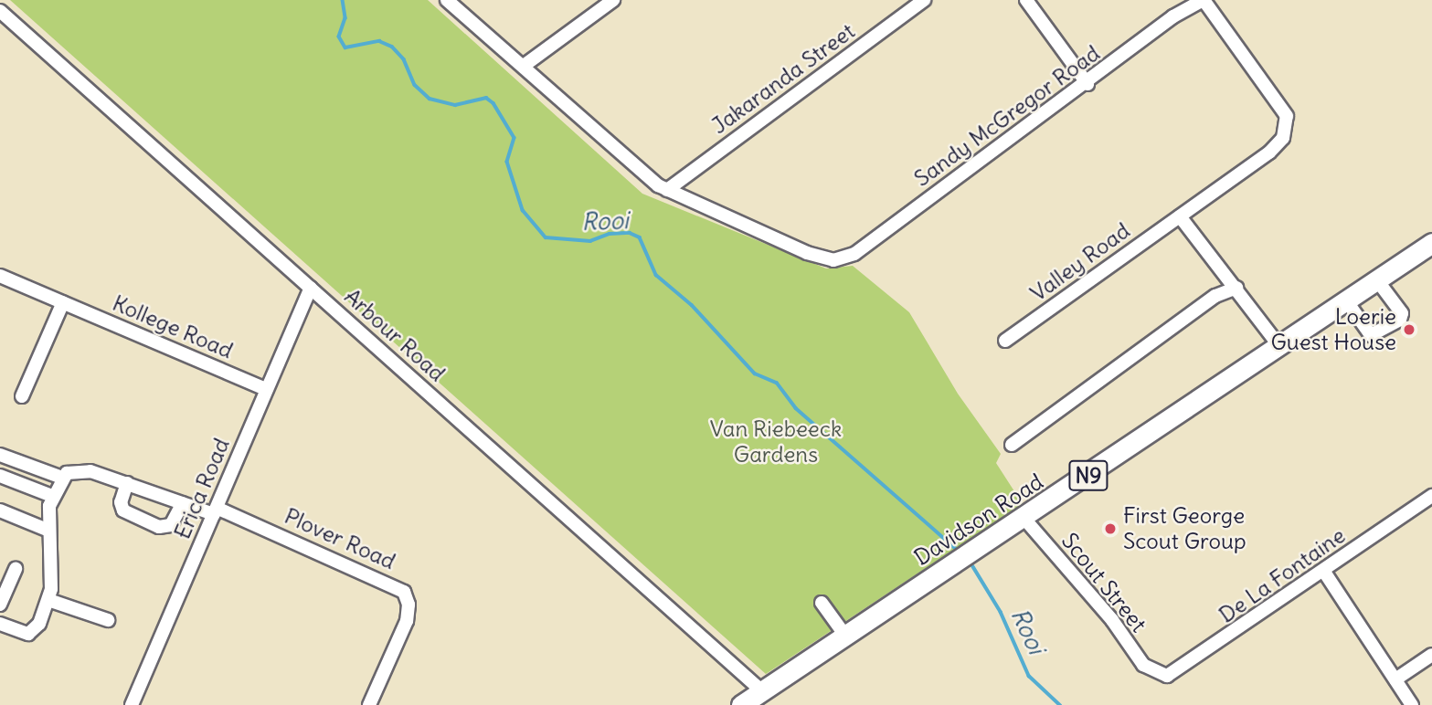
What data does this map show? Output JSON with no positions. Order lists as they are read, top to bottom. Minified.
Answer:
{"streets":{"highway":["N9","Davidson Road"],"street":["Jakaranda Street","Sandy McGregor Road","Valley Road","Kollege Road","Arbour Road","Erica Road","Plover Road","De La Fontaine","Scout Street"]},"crossings":[["Jakaranda Street","Sandy McGregor Road"],["Sandy McGregor Road","Valley Road"],["Kollege Road","Erica Road"],["Arbour Road","Erica Road"],["Arbour Road","Davidson Road"],["Erica Road","Plover Road"],["Davidson Road","Scout Street"],["De La Fontaine","Scout Street"]],"water":["Rooi"],"parks":["Van Riebeeck Gardens"],"places":["Loerie Guest House","First George Scout Group"]}
